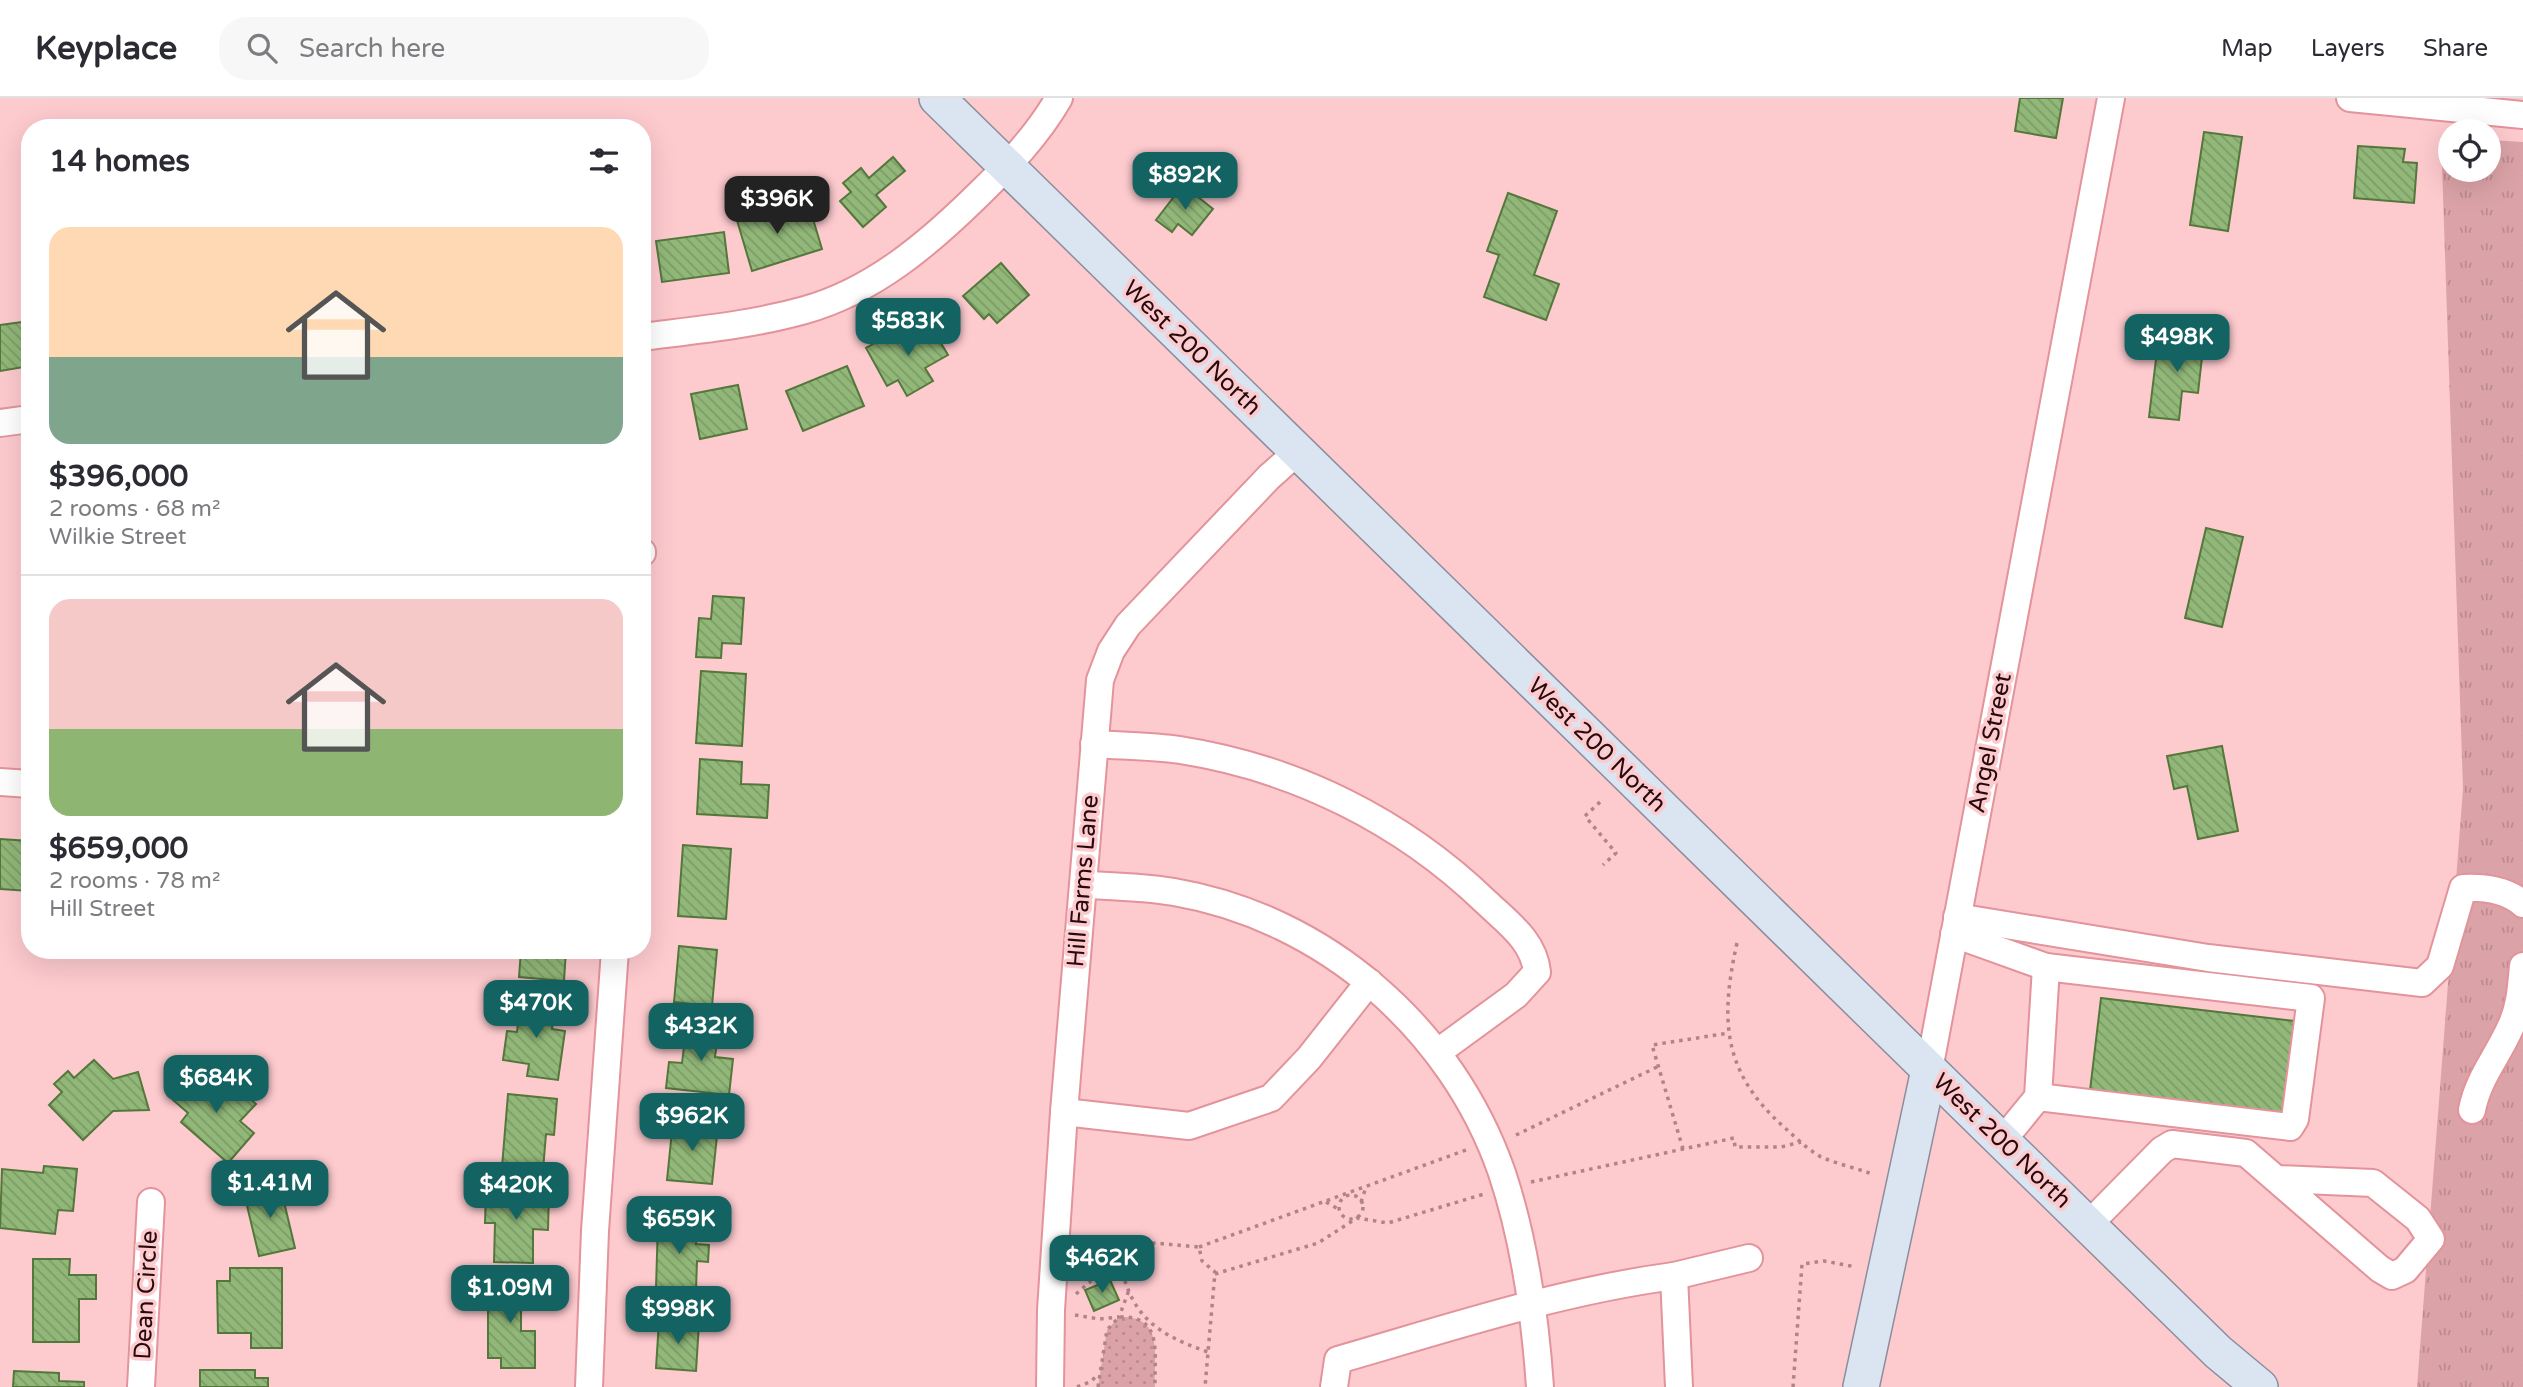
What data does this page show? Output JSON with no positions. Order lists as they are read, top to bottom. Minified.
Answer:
{"streets":{"main road":["West 200 North","Angel Street"],"street":["Hill Farms Lane","Dean Circle"]},"crossings":[["West 200 North","Angel Street"],["West 200 North","Hill Farms Lane"]],"page":{"header":"Keyplace","search":"Search here","nav":["Map","Layers","Share"],"heading":"14 homes","price":["$892K","$396K","$583K","$498K","$470K","$432K","$684K","$962K","$1.41M","$420K","$659K","$462K","$1.09M","$998K"],"list":[{"name":"$396,000","note":"2 rooms · 68 m² · Wilkie Street"},{"name":"$659,000","note":"2 rooms · 78 m² · Hill Street"}]}}
